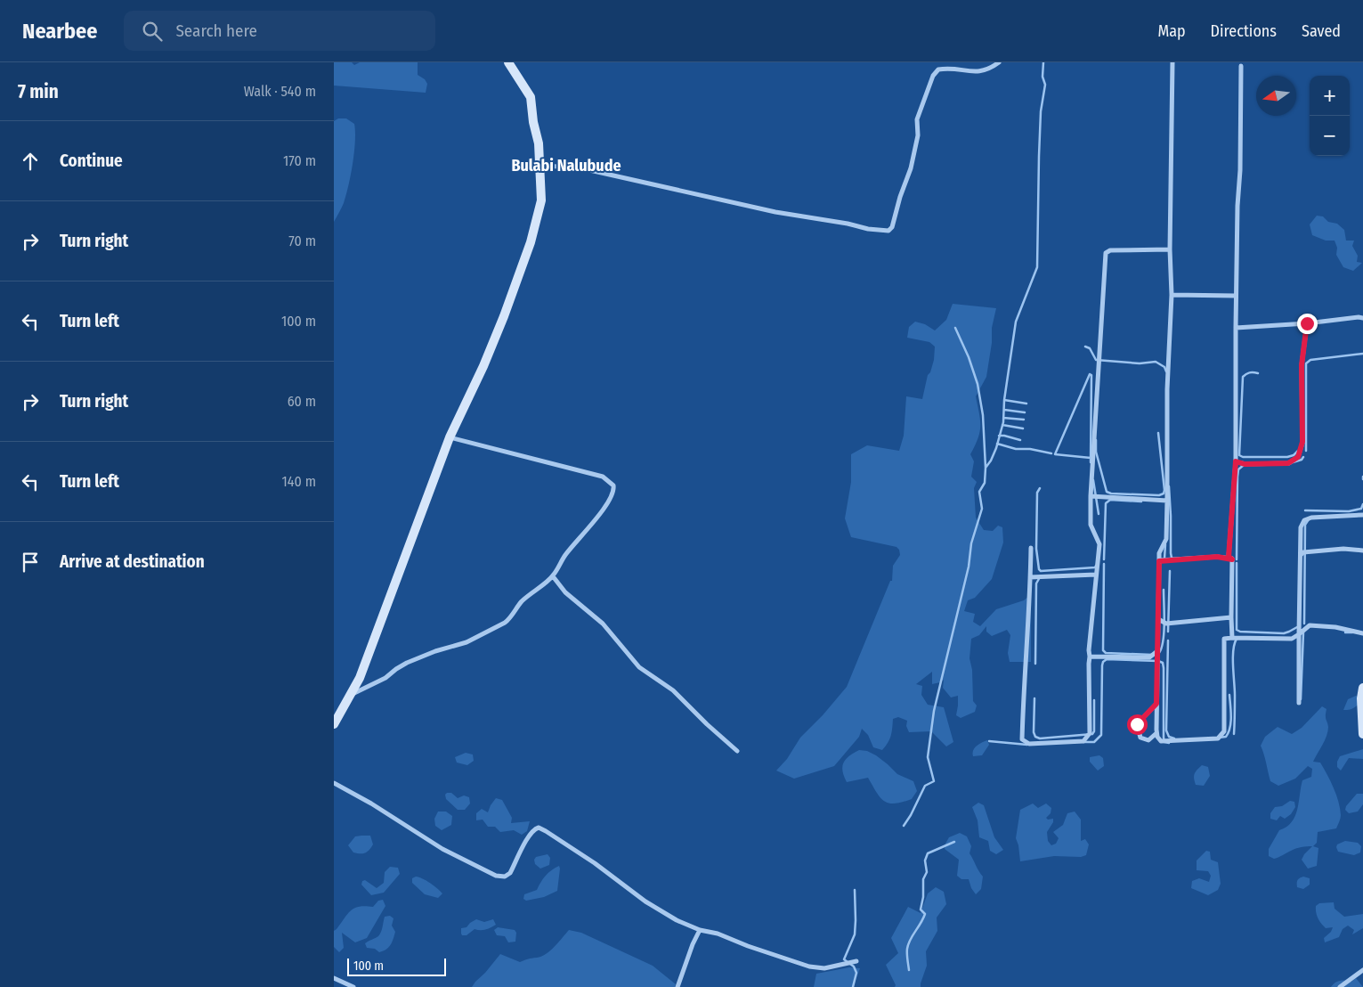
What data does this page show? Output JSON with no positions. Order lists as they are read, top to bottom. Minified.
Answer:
{"districts":["Bulabi Nalubude"],"scale_bar":"100 m","north":"left","page":{"header":"Nearbee","search":"Search here","nav":["Map","Directions","Saved"],"heading":["7 min","Walk · 540 m"],"map_buttons":["+","−"],"list":[["Continue","170 m"],["Turn right","70 m"],["Turn left","100 m"],["Turn right","60 m"],["Turn left","140 m"],"Arrive at destination"],"scale":"100 m"}}
